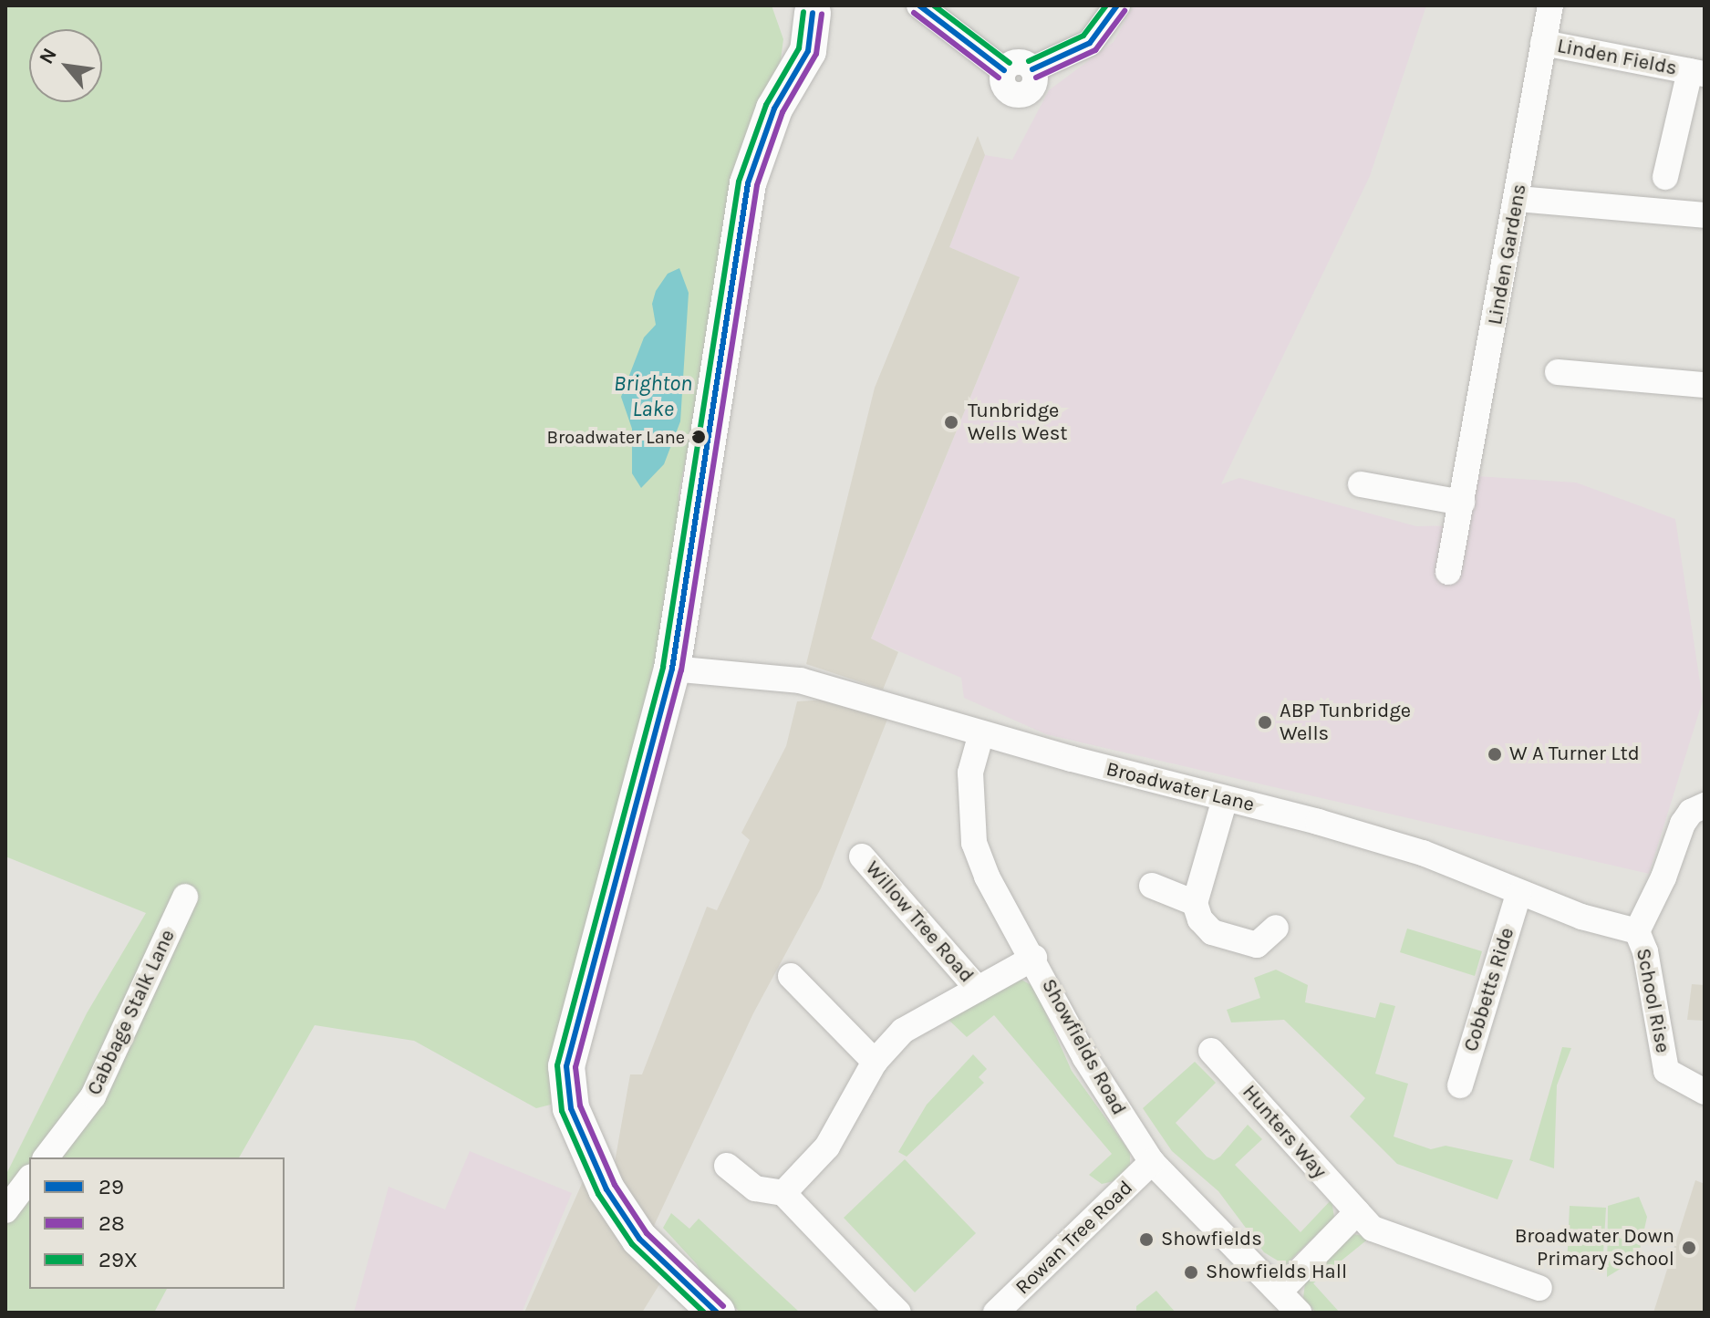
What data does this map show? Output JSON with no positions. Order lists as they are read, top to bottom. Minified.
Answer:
{"streets":{"street":["Linden Fields","Linden Gardens","Broadwater Lane","Willow Tree Road","Cobbetts Ride","School Rise","Cabbage Stalk Lane","Showfields Road","Hunters Way","Rowan Tree Road"]},"crossings":[["Linden Fields","Linden Gardens"],["Broadwater Lane","Cobbetts Ride"],["Broadwater Lane","School Rise"],["Broadwater Lane","Showfields Road"],["Willow Tree Road","Showfields Road"],["Showfields Road","Rowan Tree Road"]],"water":["Brighton Lake"],"places":["Tunbridge Wells West","Broadwater Lane","ABP Tunbridge Wells","W A Turner Ltd","Showfields","Broadwater Down Primary School","Showfields Hall"],"lines":["transit line 29","transit line 29X","transit line 28"],"legend":["29","28","29X"],"north":"top left"}
